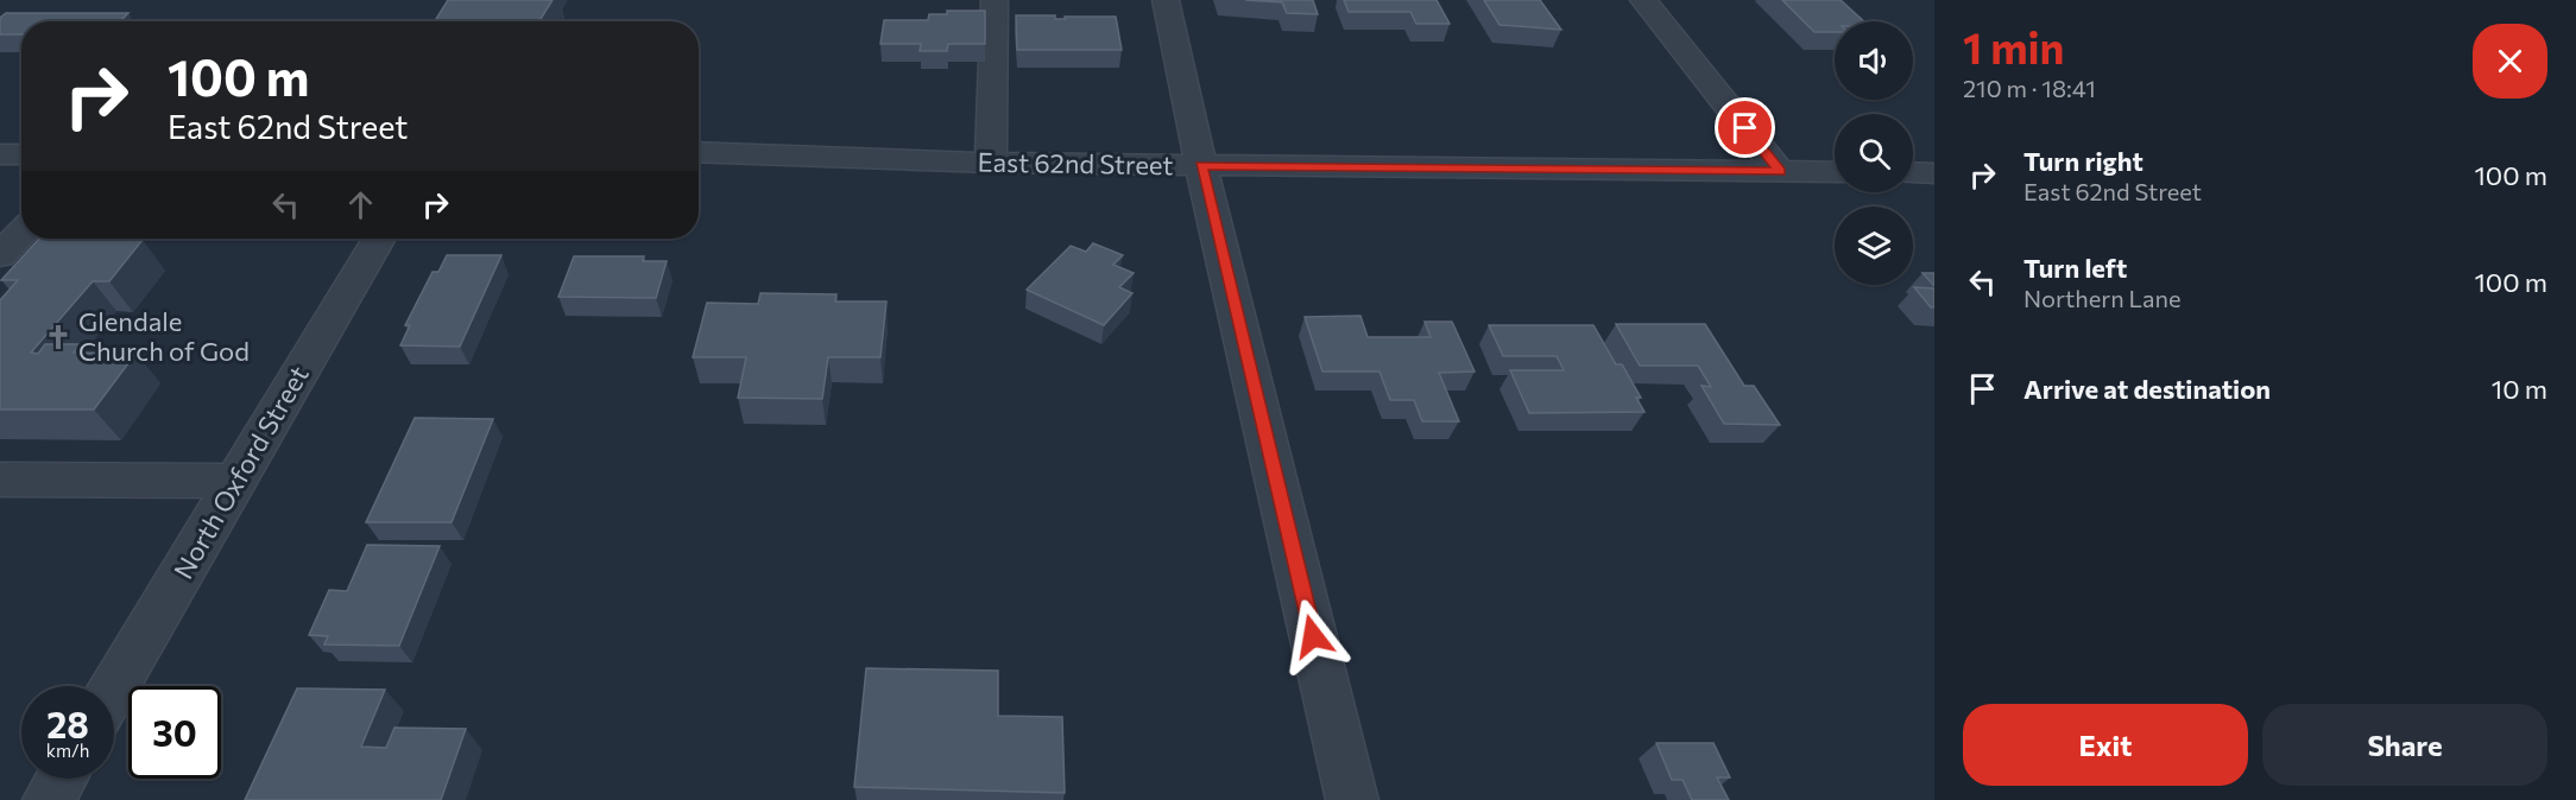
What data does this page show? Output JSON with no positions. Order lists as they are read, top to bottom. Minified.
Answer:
{"streets":{"street":["East 62nd Street","North Oxford Street"]},"places":{"church":["Glendale Church of God"]},"page":{"heading":["1 min","210 m · 18:41"],"turn":["100 m","East 62nd Street"],"list":[{"name":"Turn right","note":"East 62nd Street","value":"100 m"},{"name":"Turn left","note":"Northern Lane","value":"100 m"},{"name":"Arrive at destination","value":"10 m"}],"speed":"28 km/h","limit":"30","buttons":["Exit","Share"]}}
